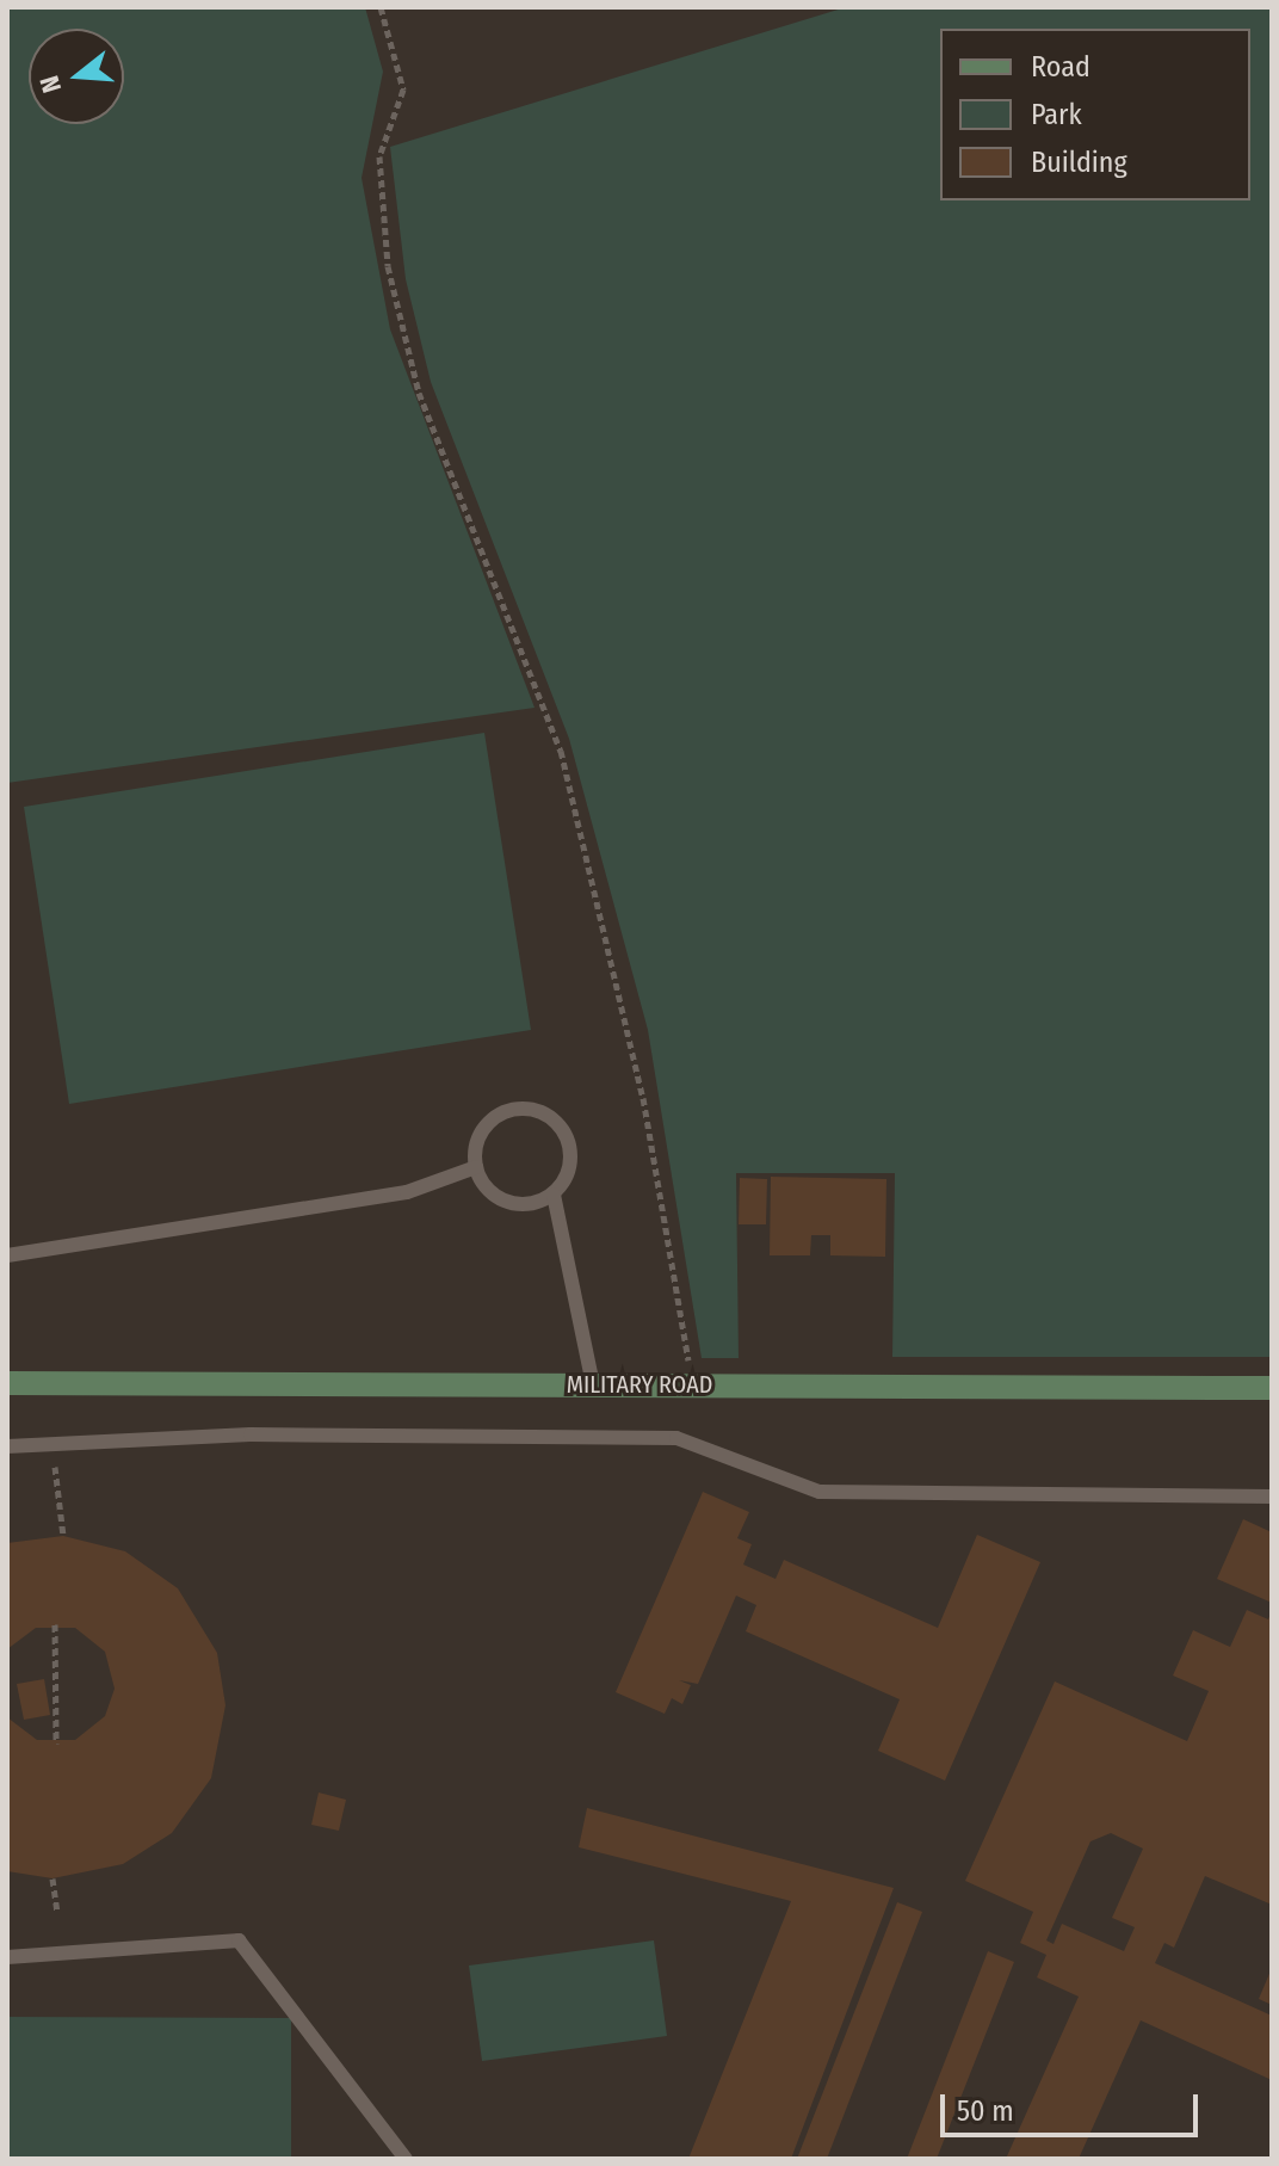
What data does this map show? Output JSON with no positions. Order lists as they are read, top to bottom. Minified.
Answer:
{"streets":{"street":["MILITARY ROAD"]},"legend":["Road","Park","Building"],"scale_bar":"50 m","north":"left"}
